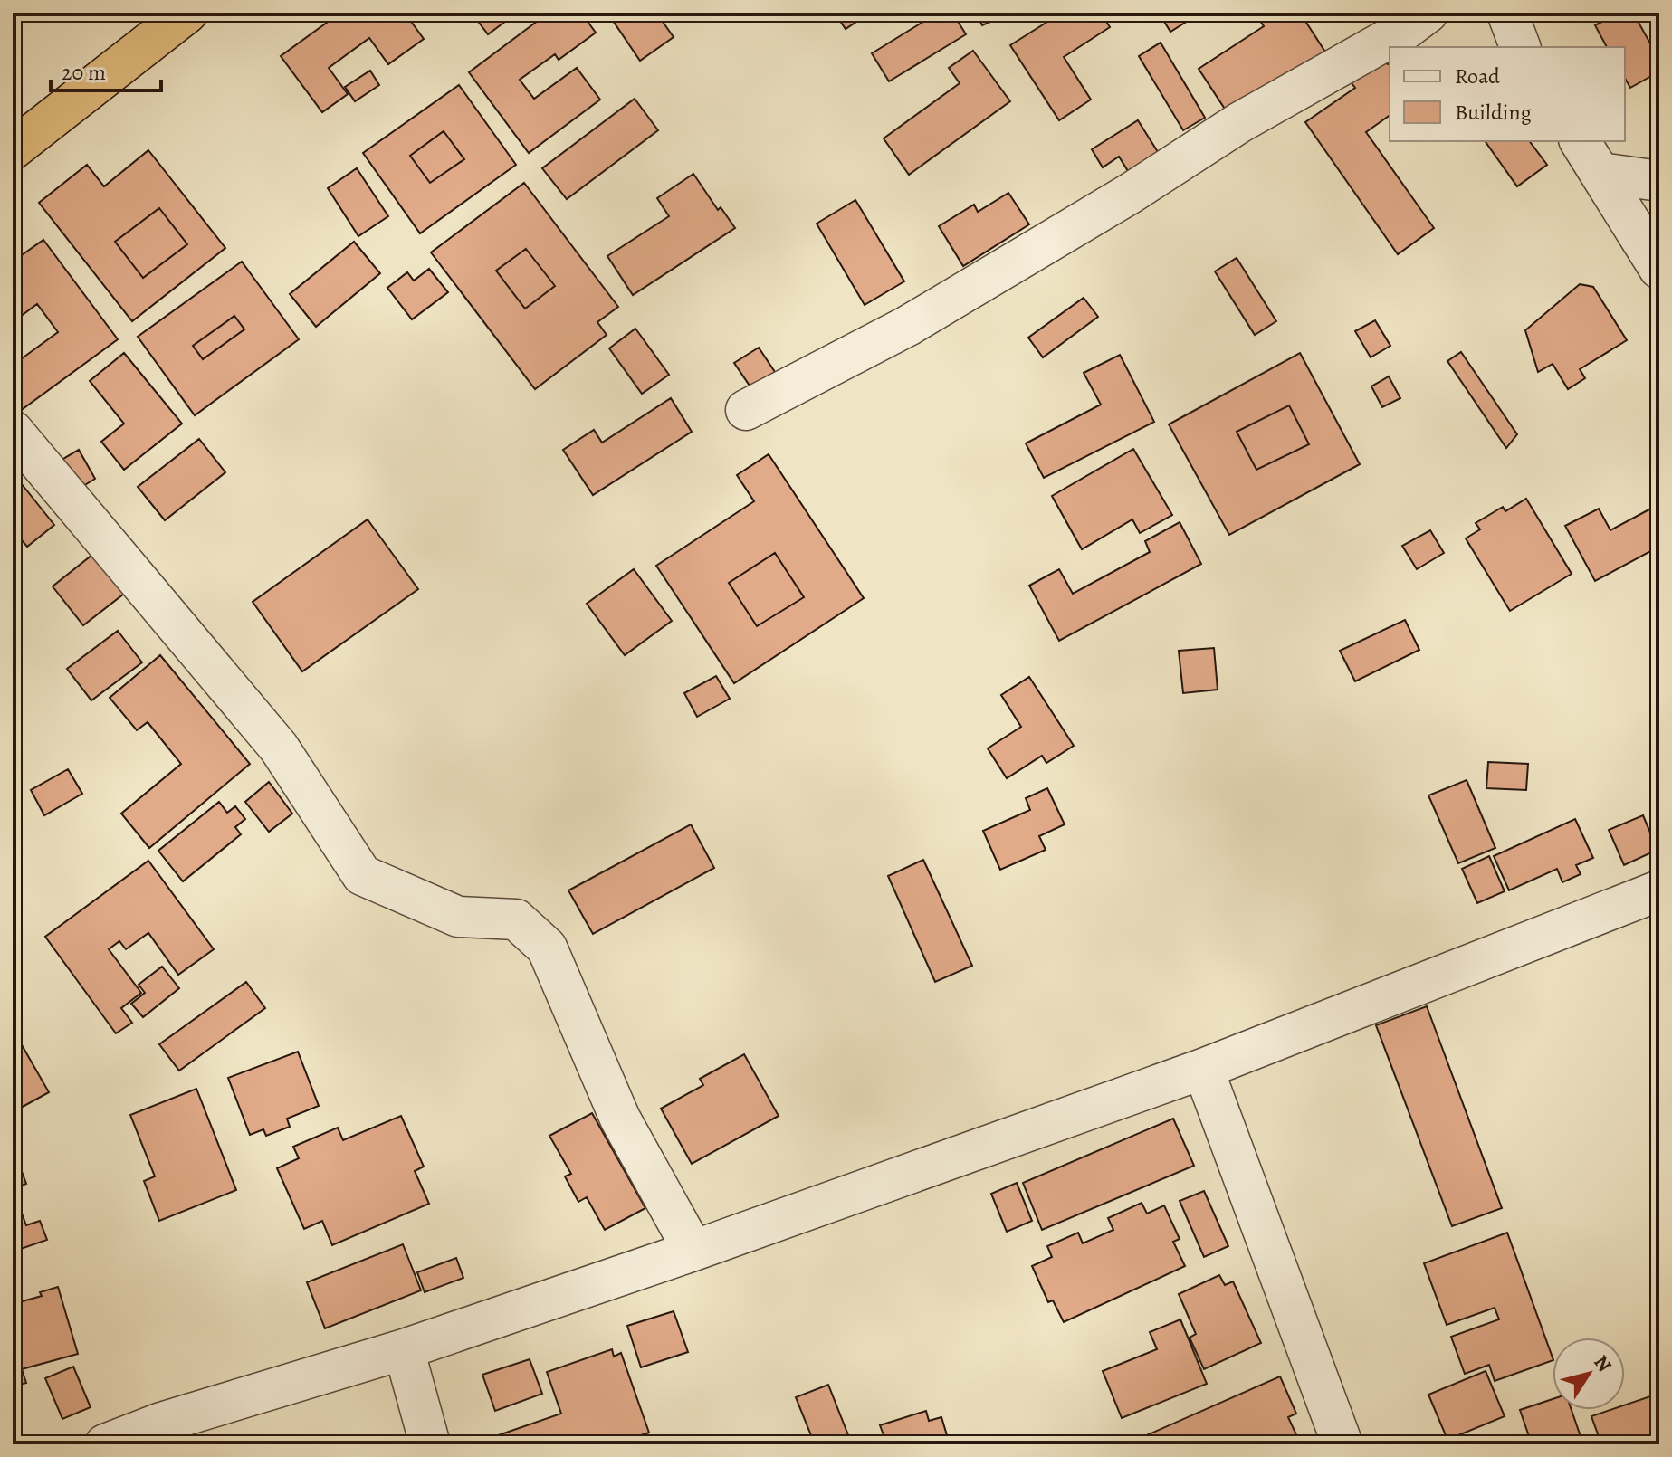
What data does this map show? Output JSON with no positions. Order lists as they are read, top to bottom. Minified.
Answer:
{"legend":["Road","Building"],"scale_bar":"20 m","north":"top right"}
